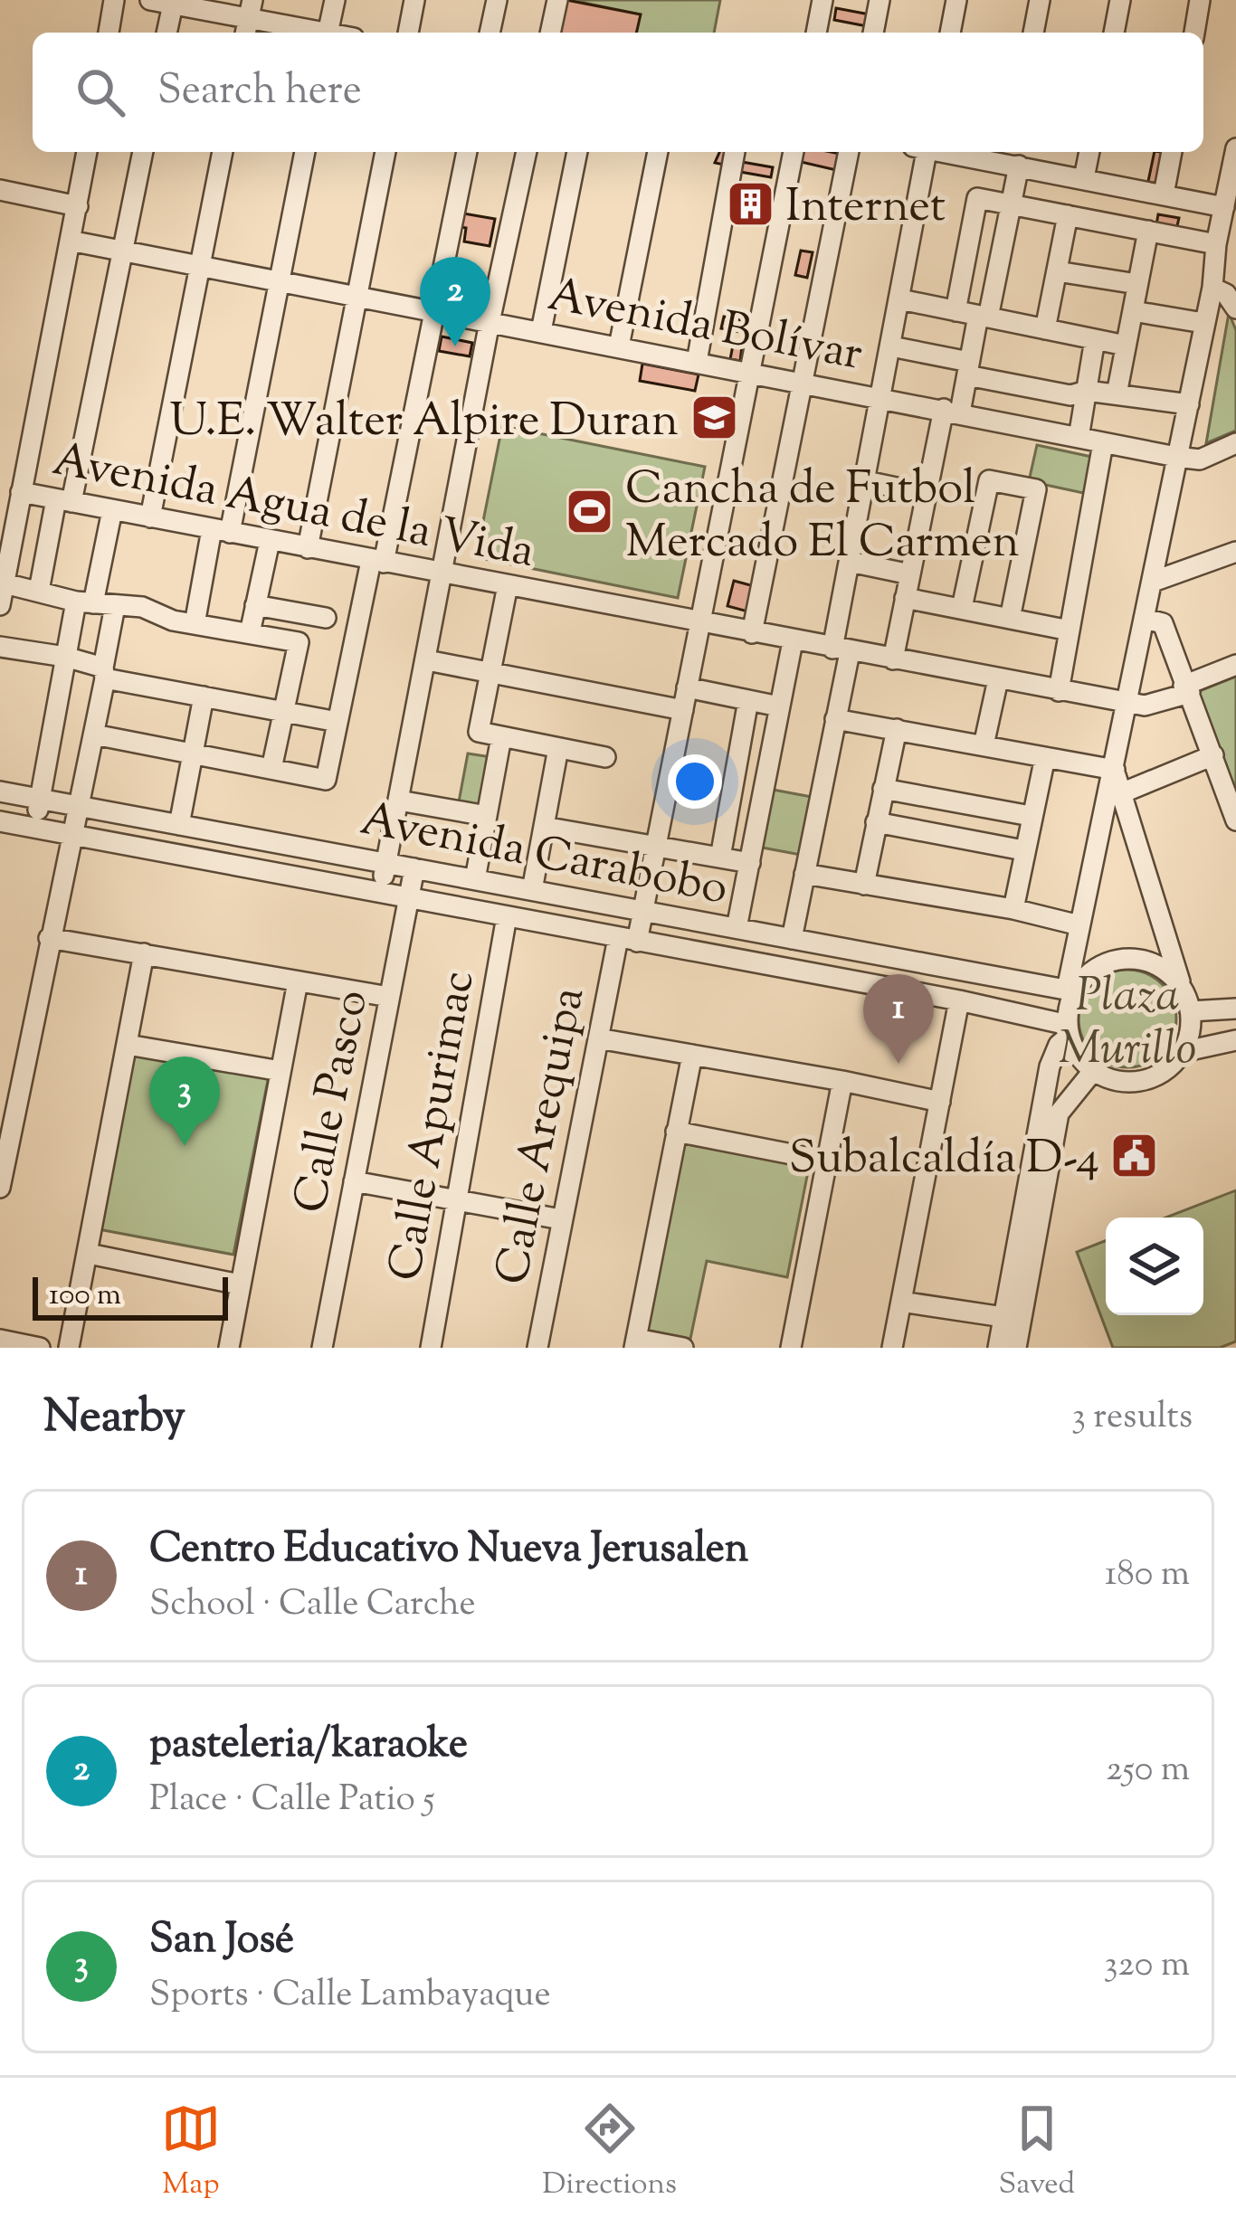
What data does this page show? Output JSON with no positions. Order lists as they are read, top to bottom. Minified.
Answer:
{"streets":{"street":["Avenida Bolívar","Avenida Agua de la Vida","Avenida Carabobo","Calle Pasco","Calle Apurimac","Calle Arequipa"]},"crossings":[["Avenida Bolívar","Calle Arequipa"],["Avenida Agua de la Vida","Calle Arequipa"],["Avenida Carabobo","Calle Pasco"],["Avenida Carabobo","Calle Apurimac"],["Avenida Carabobo","Calle Arequipa"]],"parks":["Plaza Murillo"],"places":{"building":["Internet"],"school or university":["U.E. Walter Alpire Duran"],"sports":["Cancha de Futbol Mercado El Carmen"],"public building":["Subalcaldía D-4"]},"scale_bar":"100 m","page":{"search":"Search here","pins":["2","1","3"],"scale":"100 m","heading":["Nearby","3 results"],"list":[{"mark":"1","name":"Centro Educativo Nueva Jerusalen","note":"School · Calle Carche","value":"180 m"},{"mark":"2","name":"pasteleria/karaoke","note":"Place · Calle Patio 5","value":"250 m"},{"mark":"3","name":"San José","note":"Sports · Calle Lambayaque","value":"320 m"}],"nav":["Map","Directions","Saved"]}}
